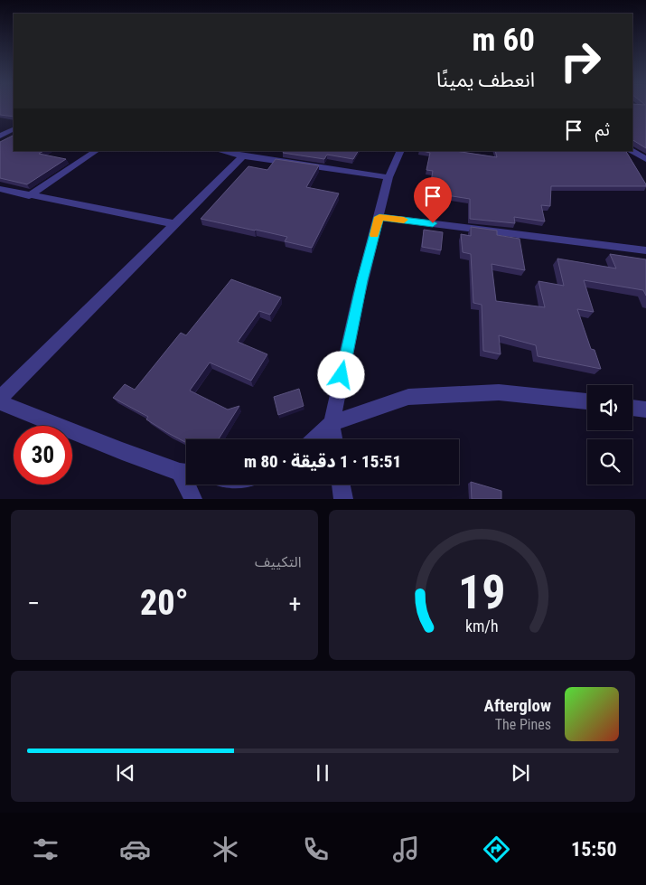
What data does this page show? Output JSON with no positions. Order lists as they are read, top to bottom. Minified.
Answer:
{"page":{"turn":["60 m","انعطف يمينًا"],"then":"ثم","limit":"30","trip":"15:51 · 1 دقيقة · 80 m","tile":"التكييف","heat":["−","20°","+"],"song":["Afterglow","The Pines"],"tabs":"15:50","gauge":["19","km/h"]}}
